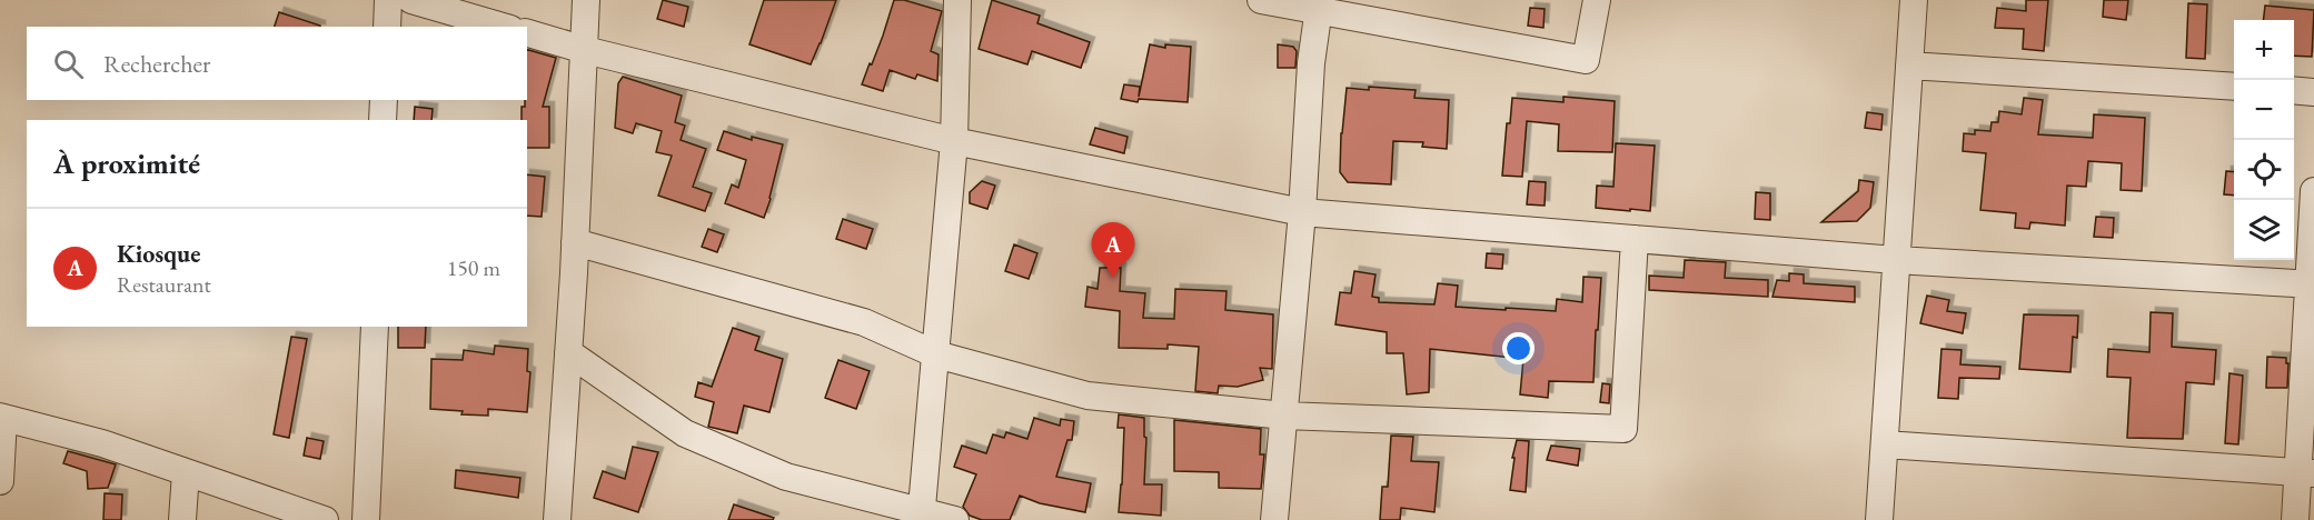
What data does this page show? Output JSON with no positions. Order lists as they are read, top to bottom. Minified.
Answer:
{"page":{"map_buttons":["+","−"],"search":"Rechercher","heading":"À proximité","list":[{"mark":"A","name":"Kiosque","note":"Restaurant","value":"150 m"}],"pins":"A"}}
